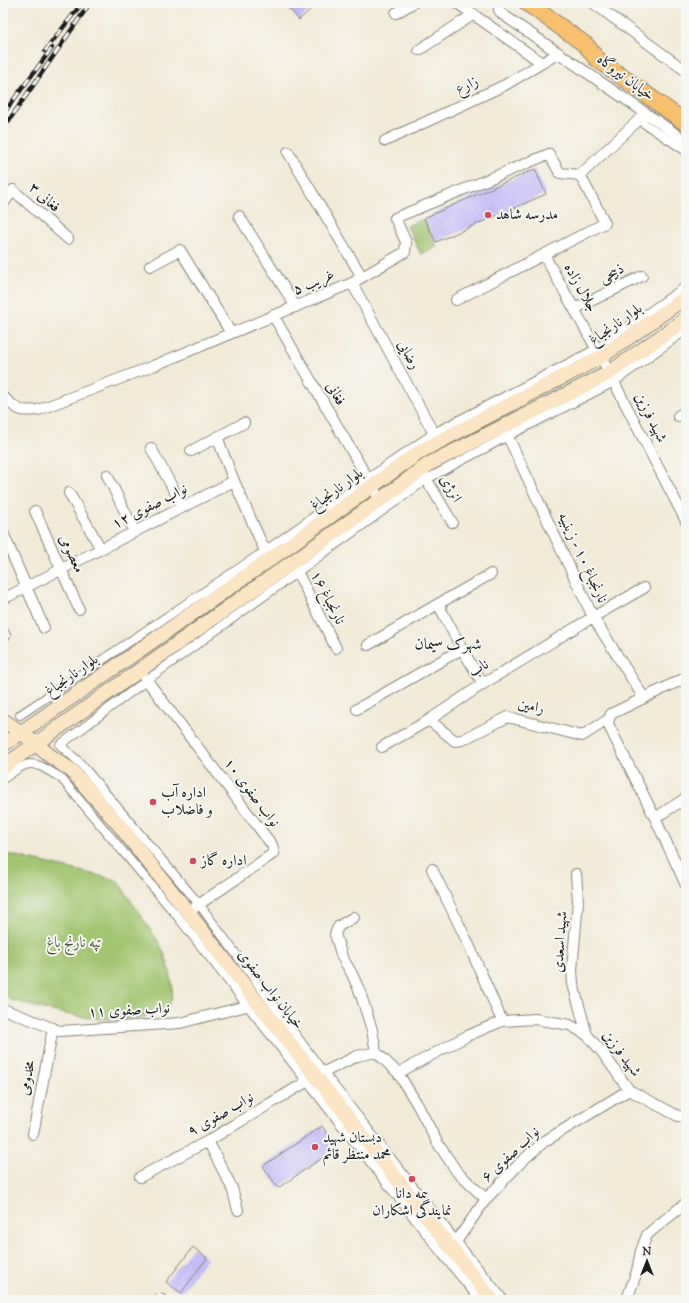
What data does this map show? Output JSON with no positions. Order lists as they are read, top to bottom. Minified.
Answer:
{"streets":{"main road":["خیابان نیروگاه","بلوار نارنجباغ","خیابان نواب صفوی"],"street":["زارع","فغانی ۳","ذبیحی","غریب ۵","جلال زاده","رضایی","فغانی","شهید فرزین","انرژی","نواب صفوی ۱۲","معصومی","نارنجباغ ۱۰ - زینبیه","نارنجباغ ۱۶","ناب","رامین","نواب صفوی ۱۰","شهید اسعدی","نواب صفوی ۱۱","مخدومی","نواب صفوی ۹","نواب صفوی ۶"]},"crossings":[["ذبیحی","جلال زاده"],["غریب ۵","رضایی"],["غریب ۵","فغانی"],["جلال زاده","بلوار نارنجباغ"],["جلال زاده","شهید فرزین"],["بلوار نارنجباغ","رضایی"],["بلوار نارنجباغ","فغانی"],["بلوار نارنجباغ","خیابان نواب صفوی"],["شهید فرزین","شهید اسعدی"],["شهید فرزین","نواب صفوی ۶"],["نواب صفوی ۱۲","معصومی"],["نارنجباغ ۱۰ - زینبیه","ناب"],["ناب","رامین"],["نواب صفوی ۱۰","خیابان نواب صفوی"],["خیابان نواب صفوی","نواب صفوی ۱۱"],["خیابان نواب صفوی","نواب صفوی ۹"],["خیابان نواب صفوی","نواب صفوی ۶"],["نواب صفوی ۱۱","مخدومی"]],"districts":["شهرک سیمان"],"parks":["تپه نارنج باغ"],"places":["مدرسه شاهد","اداره آب و فاضلاب","اداره گاز","دبستان شهید محمد منتظر قائم","بیمه دانا نمایندگی اشکاران"],"north":"top"}
